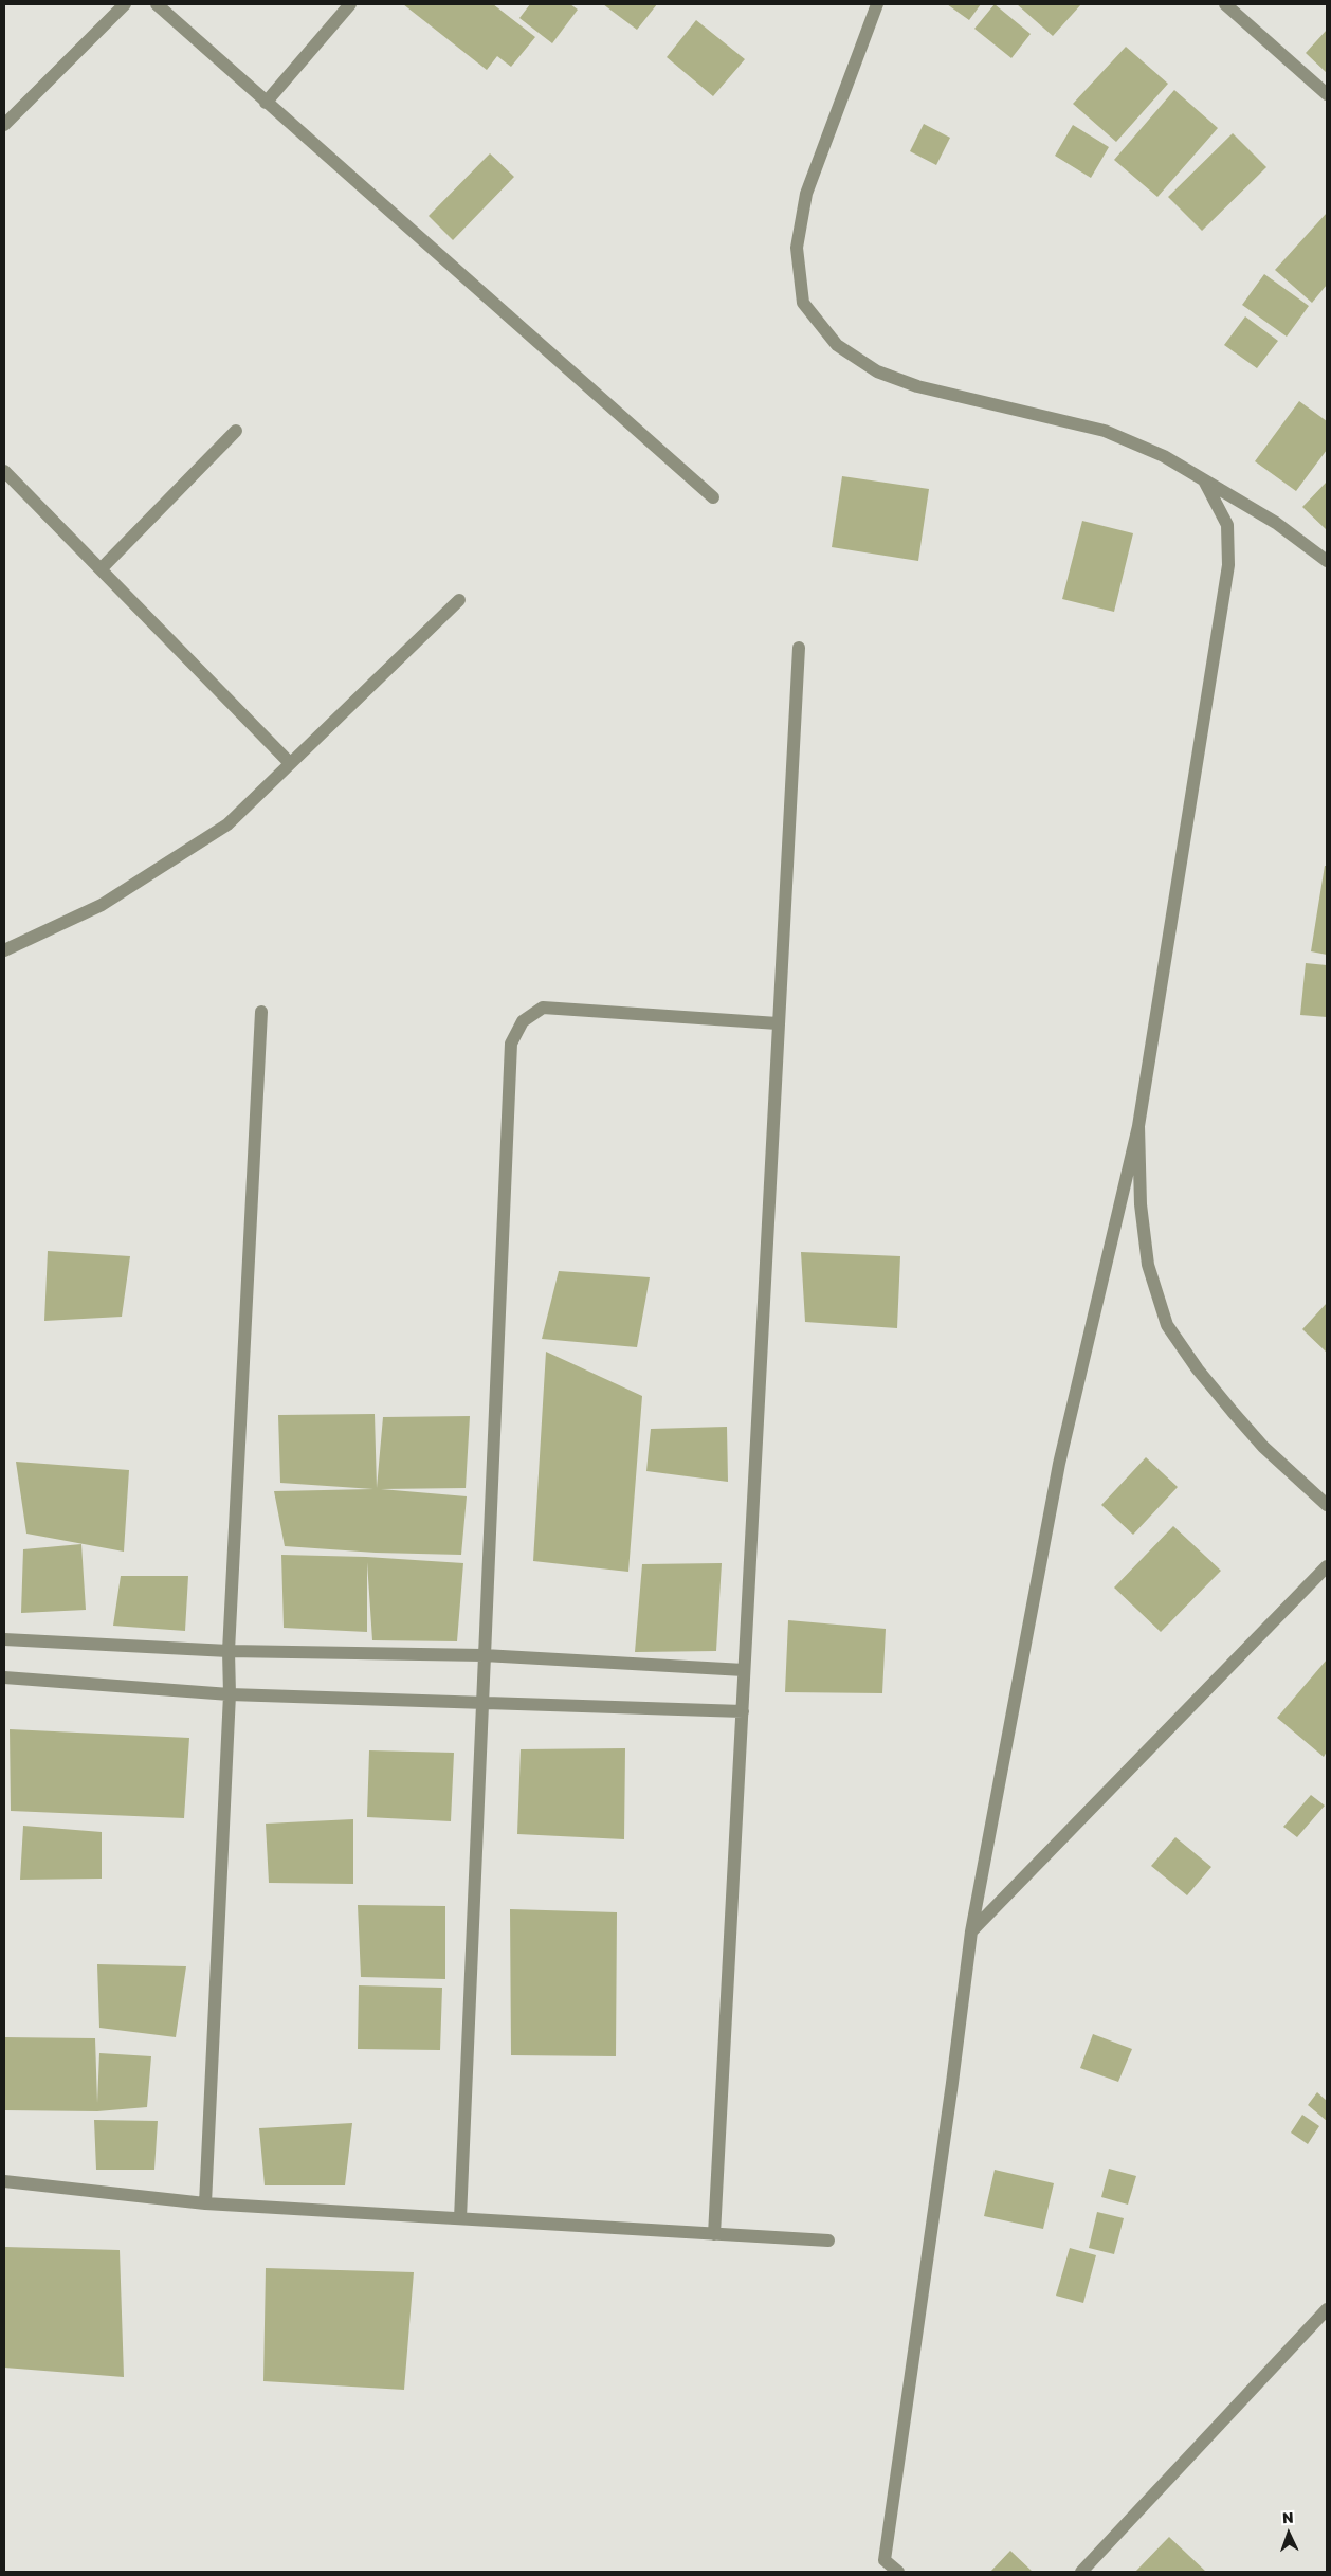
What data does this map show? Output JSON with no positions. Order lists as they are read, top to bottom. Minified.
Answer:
{"north":"top"}
